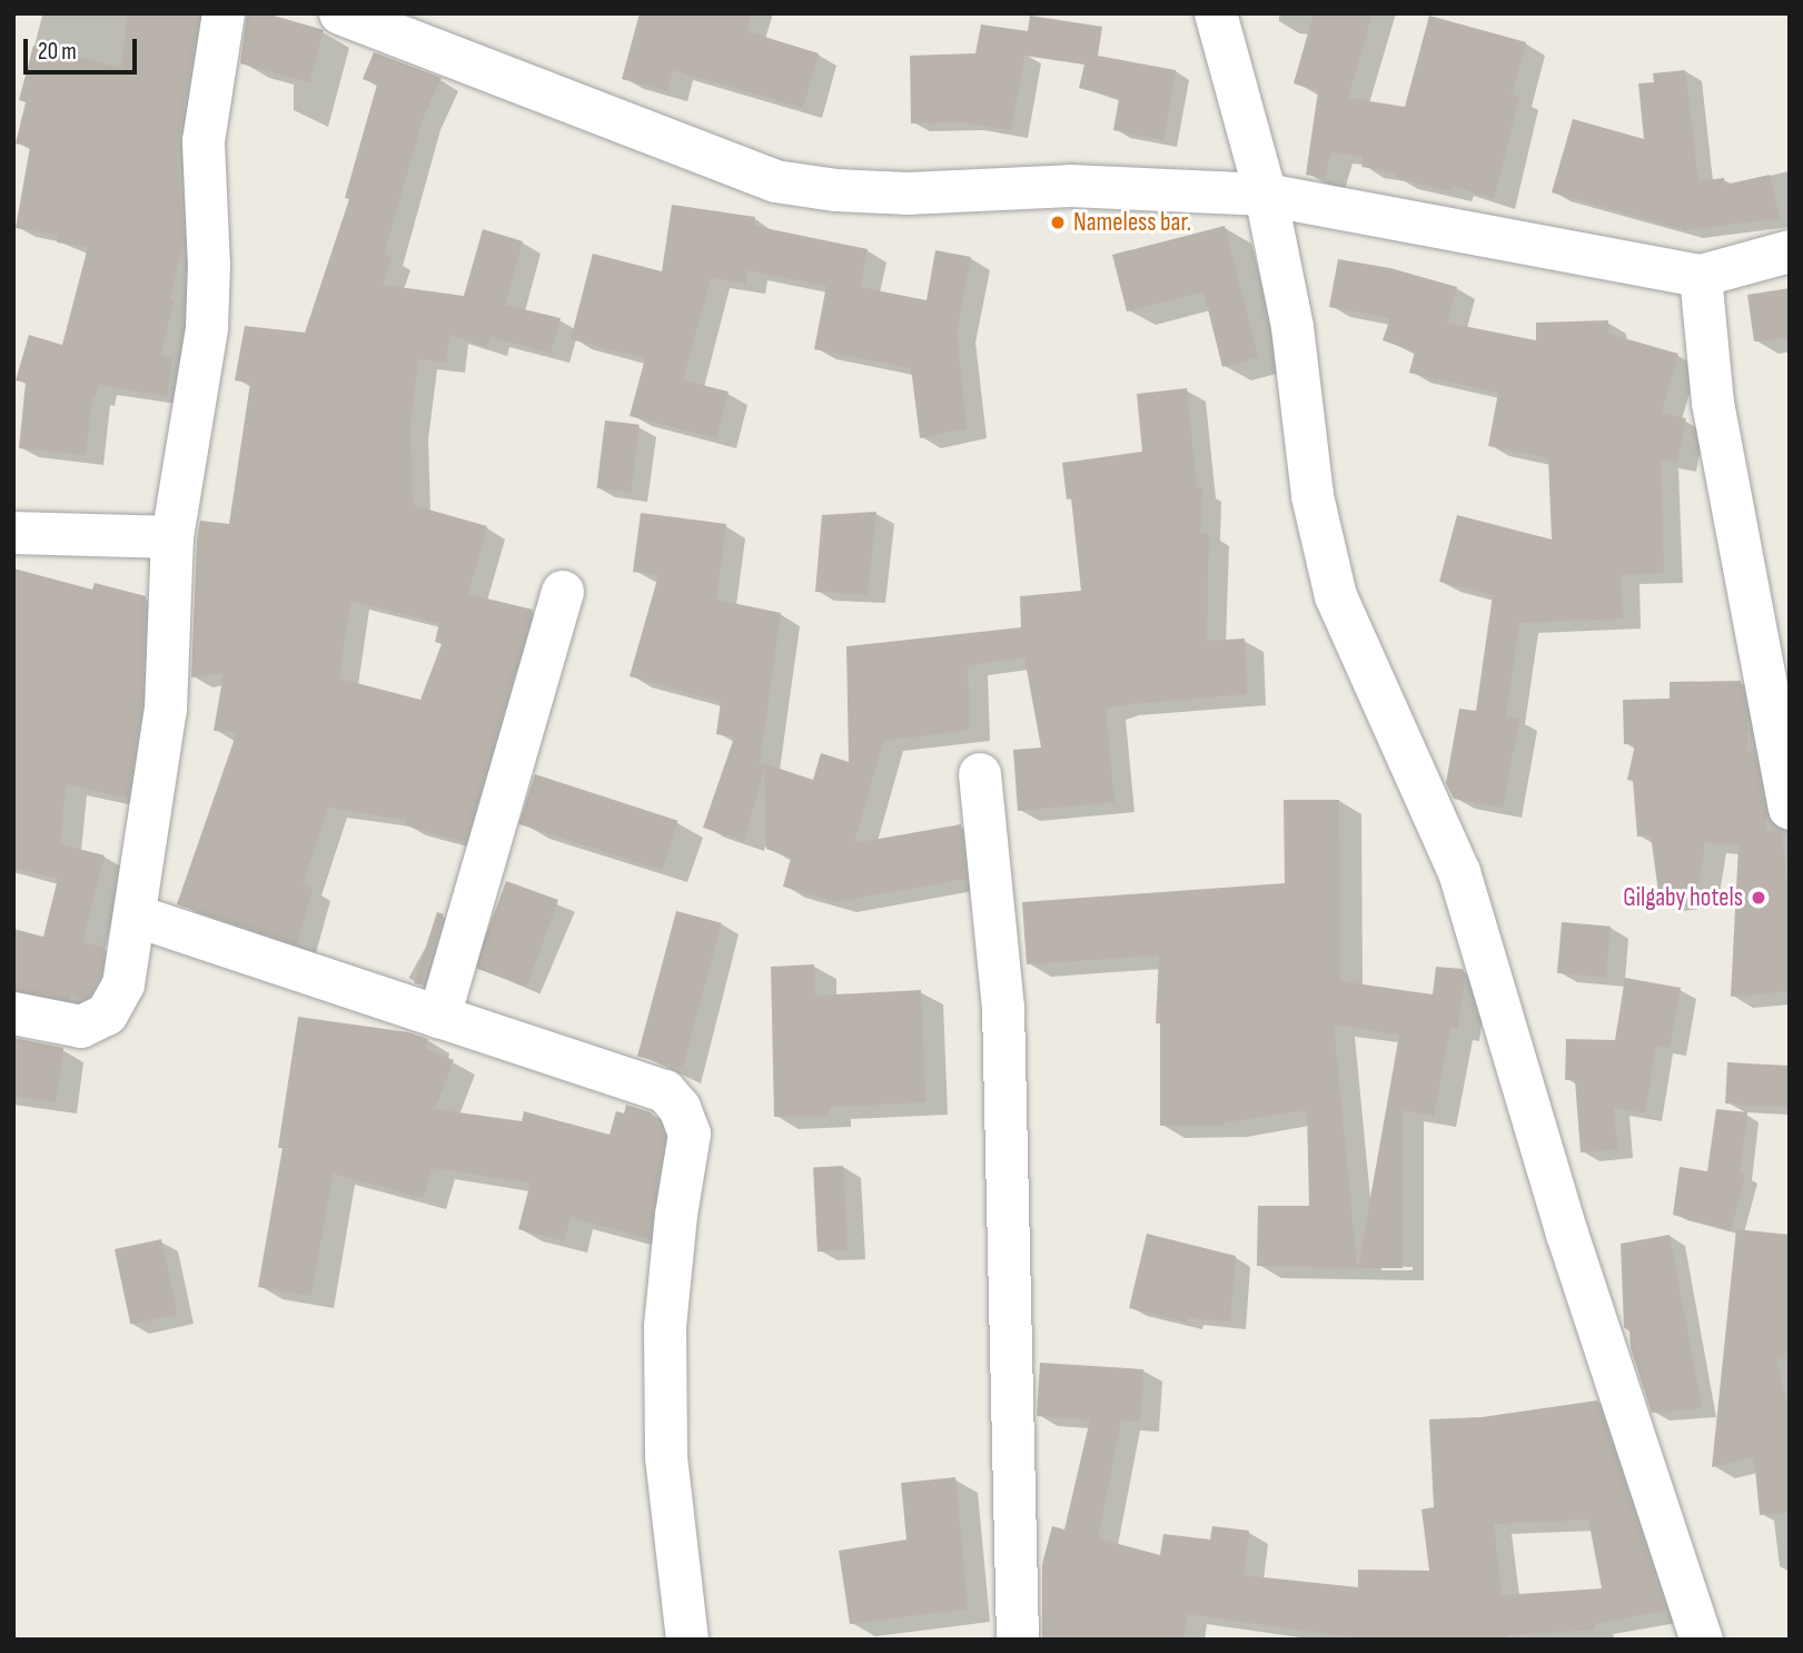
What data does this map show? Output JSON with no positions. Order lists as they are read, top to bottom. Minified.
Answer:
{"places":["Nameless bar.","Gilgaby hotels"],"scale_bar":"20 m"}
